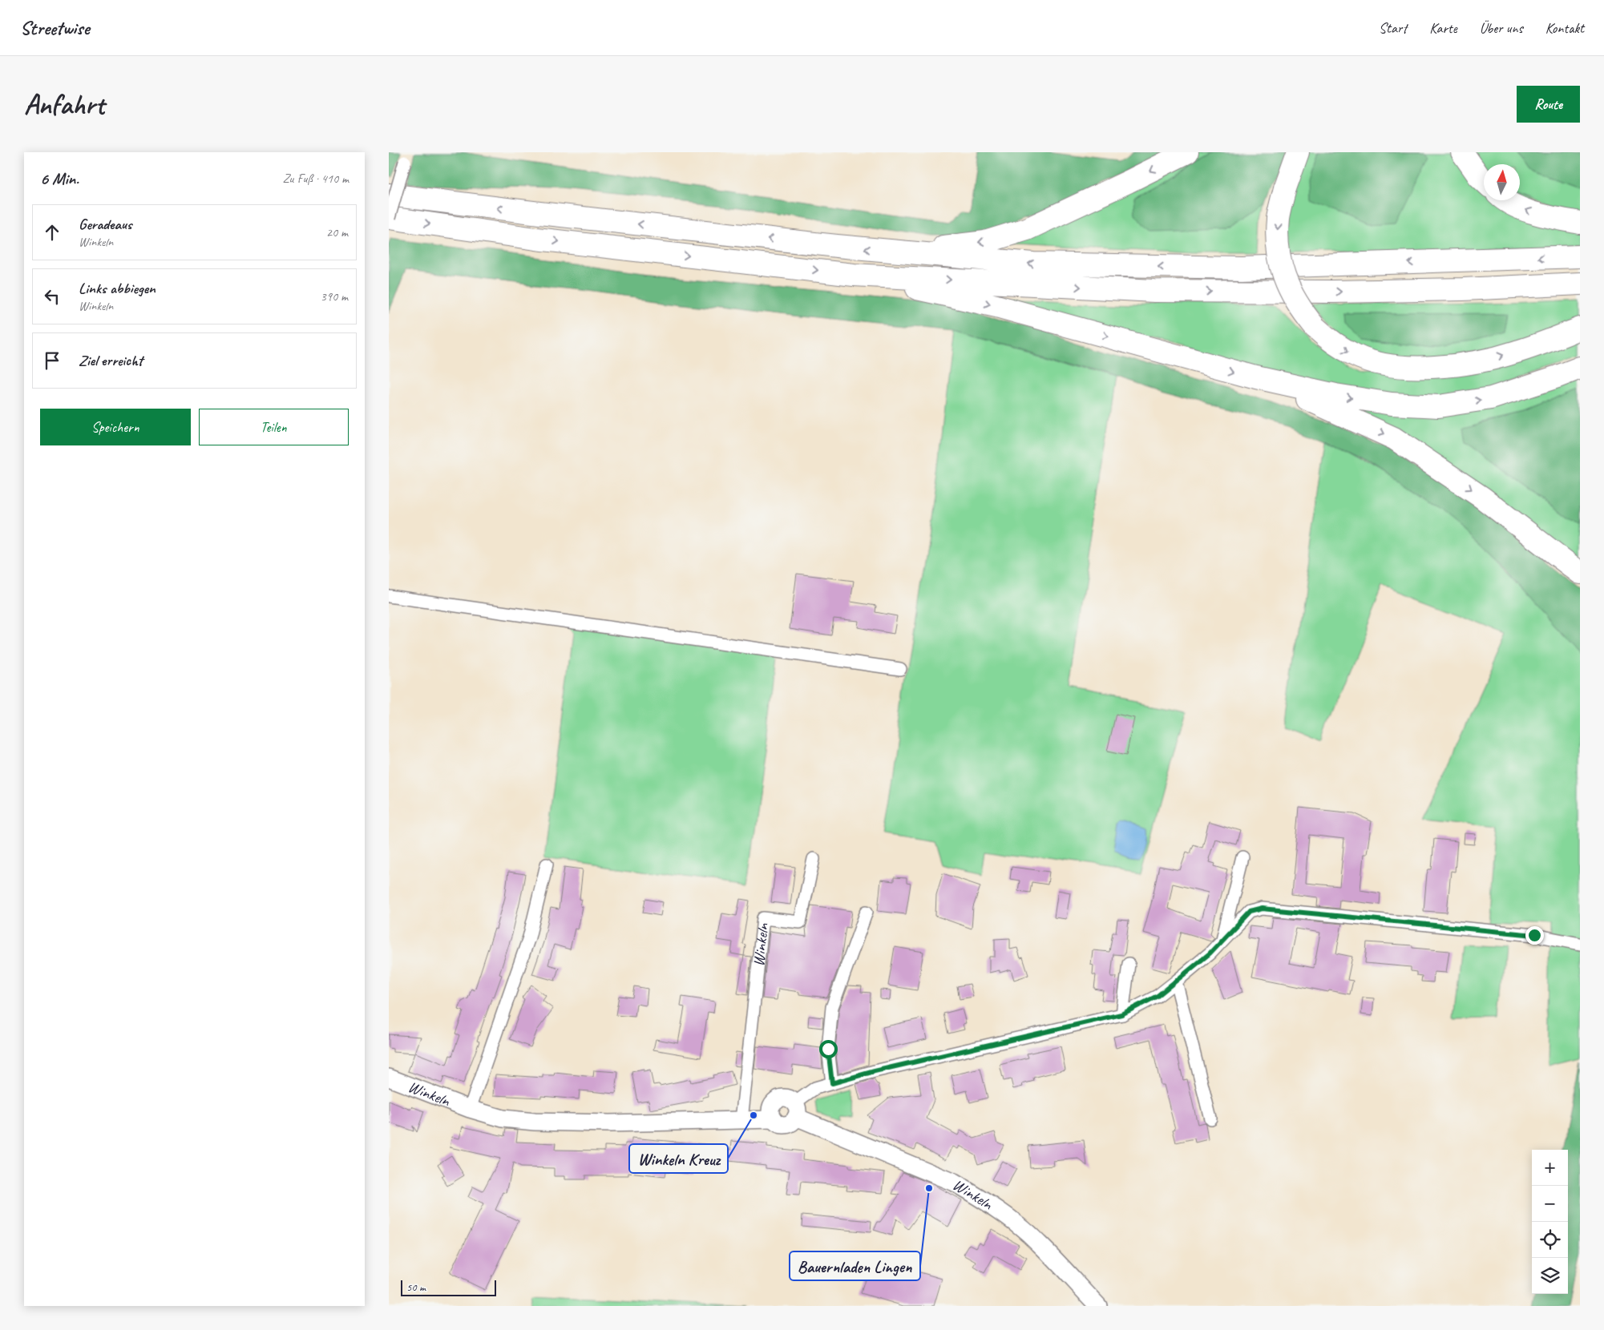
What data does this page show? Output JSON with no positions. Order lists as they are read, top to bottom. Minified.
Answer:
{"streets":{"street":["Winkeln"]},"places":["Winkeln Kreuz","Bauernladen Lingen"],"scale_bar":"50 m","north":"top","page":{"header":"Streetwise","nav":["Start","Karte","Über uns","Kontakt"],"buttons":["Route",["Speichern","Teilen"]],"title":"Anfahrt","heading":["6 Min.","Zu Fuß · 410 m"],"list":[["Geradeaus","Winkeln","20 m"],["Links abbiegen","Winkeln","390 m"],"Ziel erreicht"],"map_buttons":["+","−"],"scale":"50 m"}}
